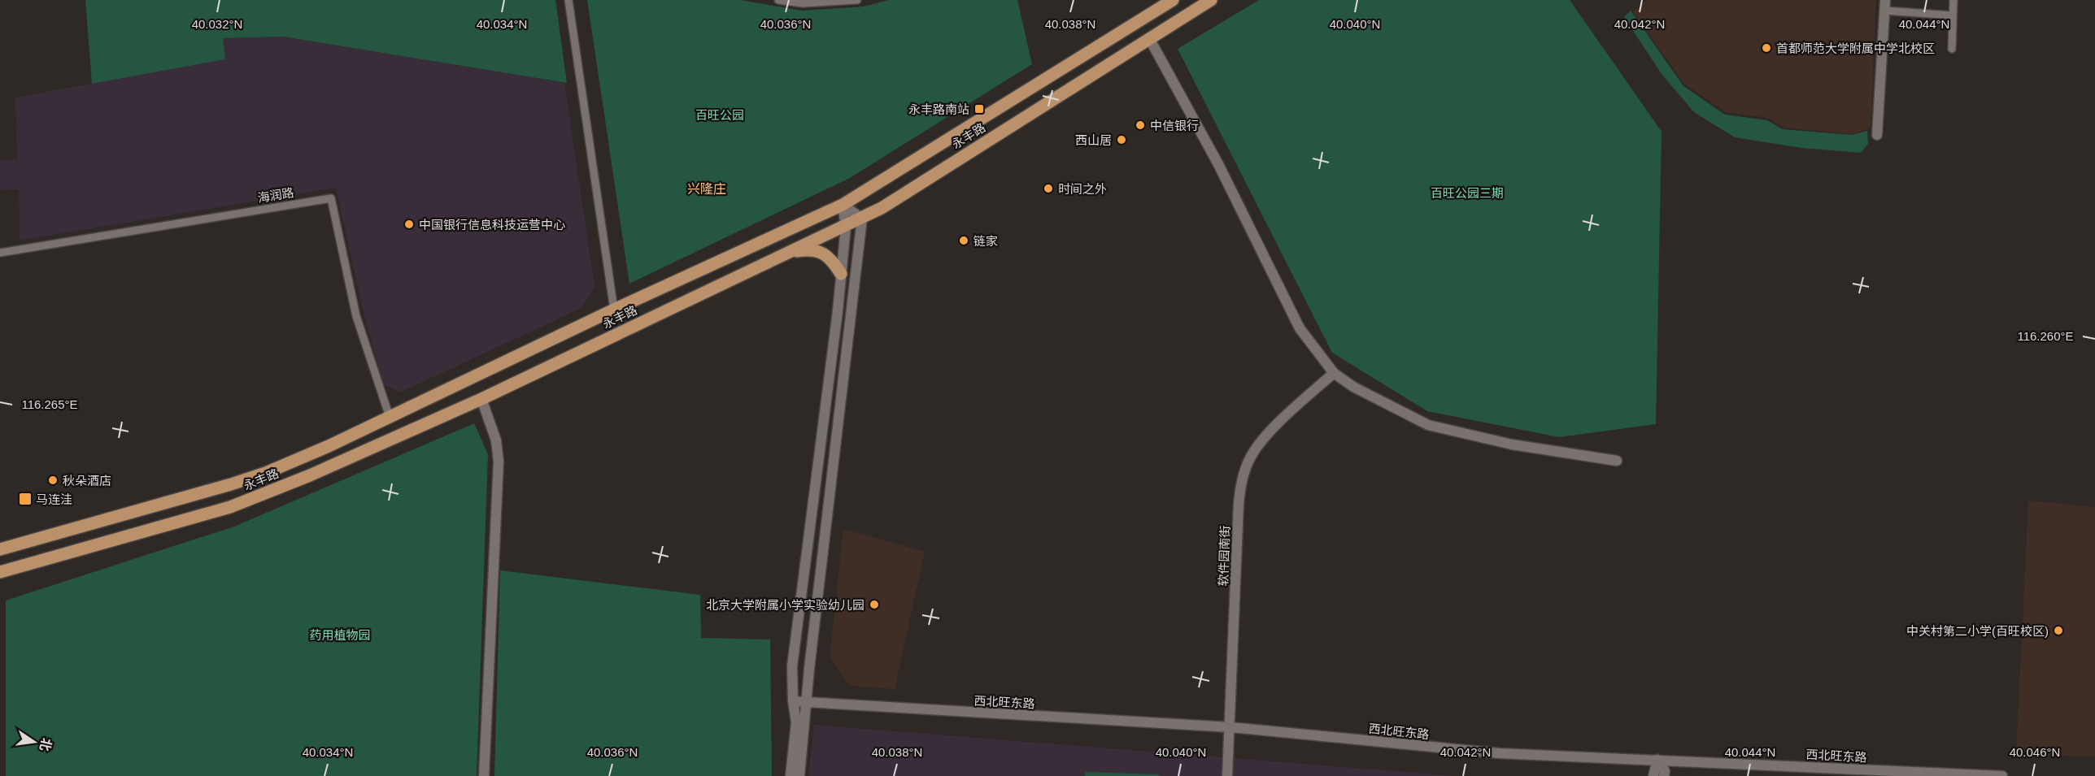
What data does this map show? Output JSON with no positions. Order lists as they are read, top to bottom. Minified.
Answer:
{"streets":{"main road":["永丰路"],"street":["海润路","软件园南街","西北旺东路"]},"crossings":[["永丰路","海润路"],["软件园南街","西北旺东路"]],"districts":["兴隆庄"],"parks":["百旺公园","百旺公园三期","药用植物园"],"places":{"other":["首都师范大学附属中学北校区","中信银行","西山居","时间之外","中国银行信息科技运营中心","链家","秋朵酒店","北京大学附属小学实验幼儿园","中关村第二小学(百旺校区)"],"transit":["永丰路南站","马连洼"]},"north":"right","coordinates":["40.032°N","40.034°N","40.036°N","40.038°N","40.042°N","40.044°N","40.040°N","116.260°E","116.265°E","40.046°N"]}
